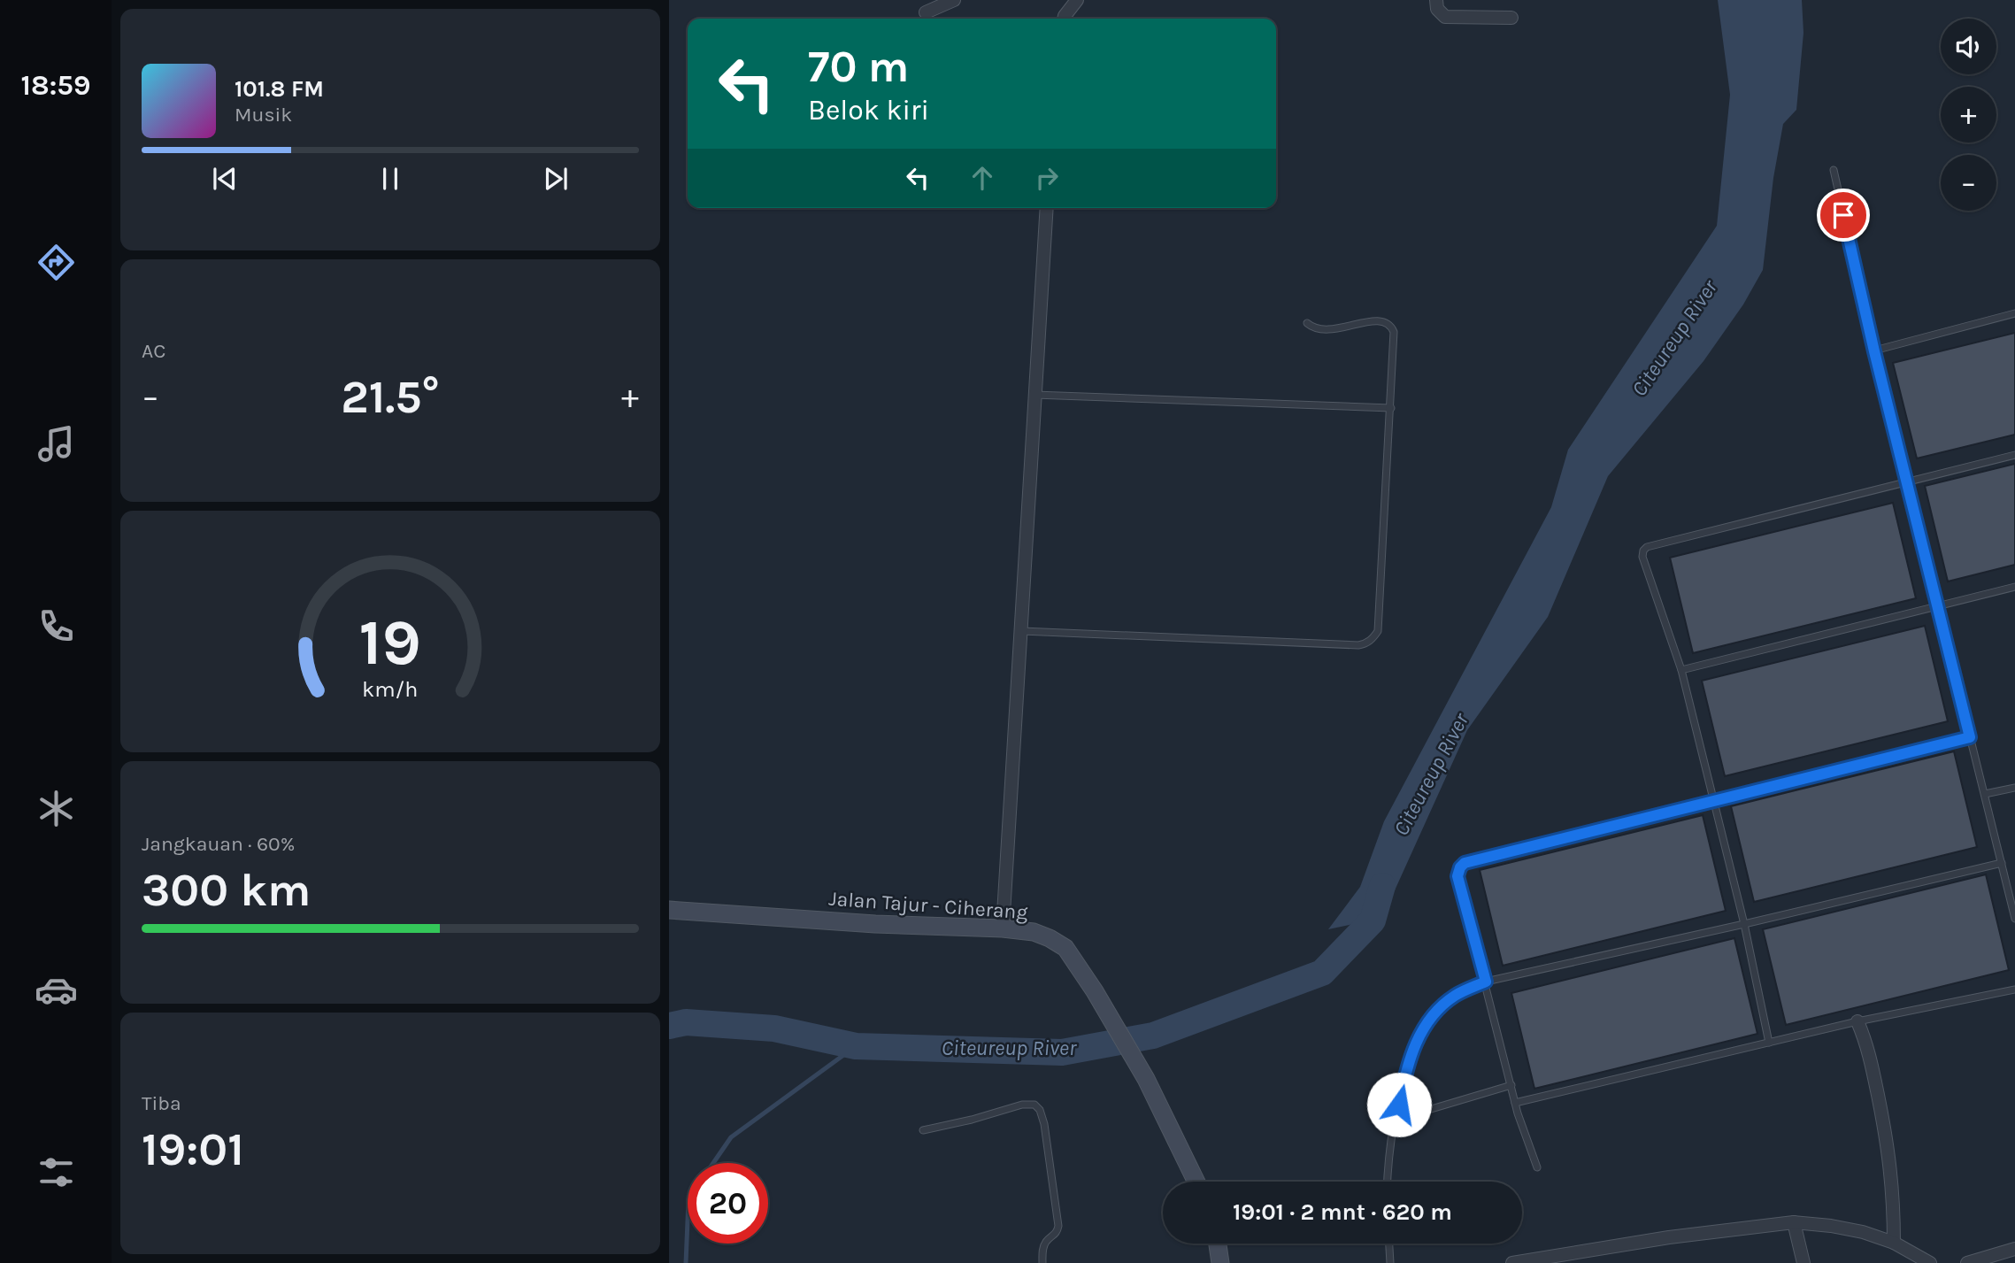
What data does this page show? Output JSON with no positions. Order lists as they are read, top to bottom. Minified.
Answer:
{"streets":{"main road":["Jalan Tajur - Ciherang"]},"water":["Citeureup River"],"page":{"tabs":"18:59","map_buttons":["+","−"],"turn":["70 m","Belok kiri"],"song":["101.8 FM","Musik"],"tile":["AC",["Jangkauan · 60%","300 km"],["Tiba","19:01"]],"heat":["−","21.5°","+"],"limit":"20","trip":"19:01 · 2 mnt · 620 m","gauge":["19","km/h"]}}
